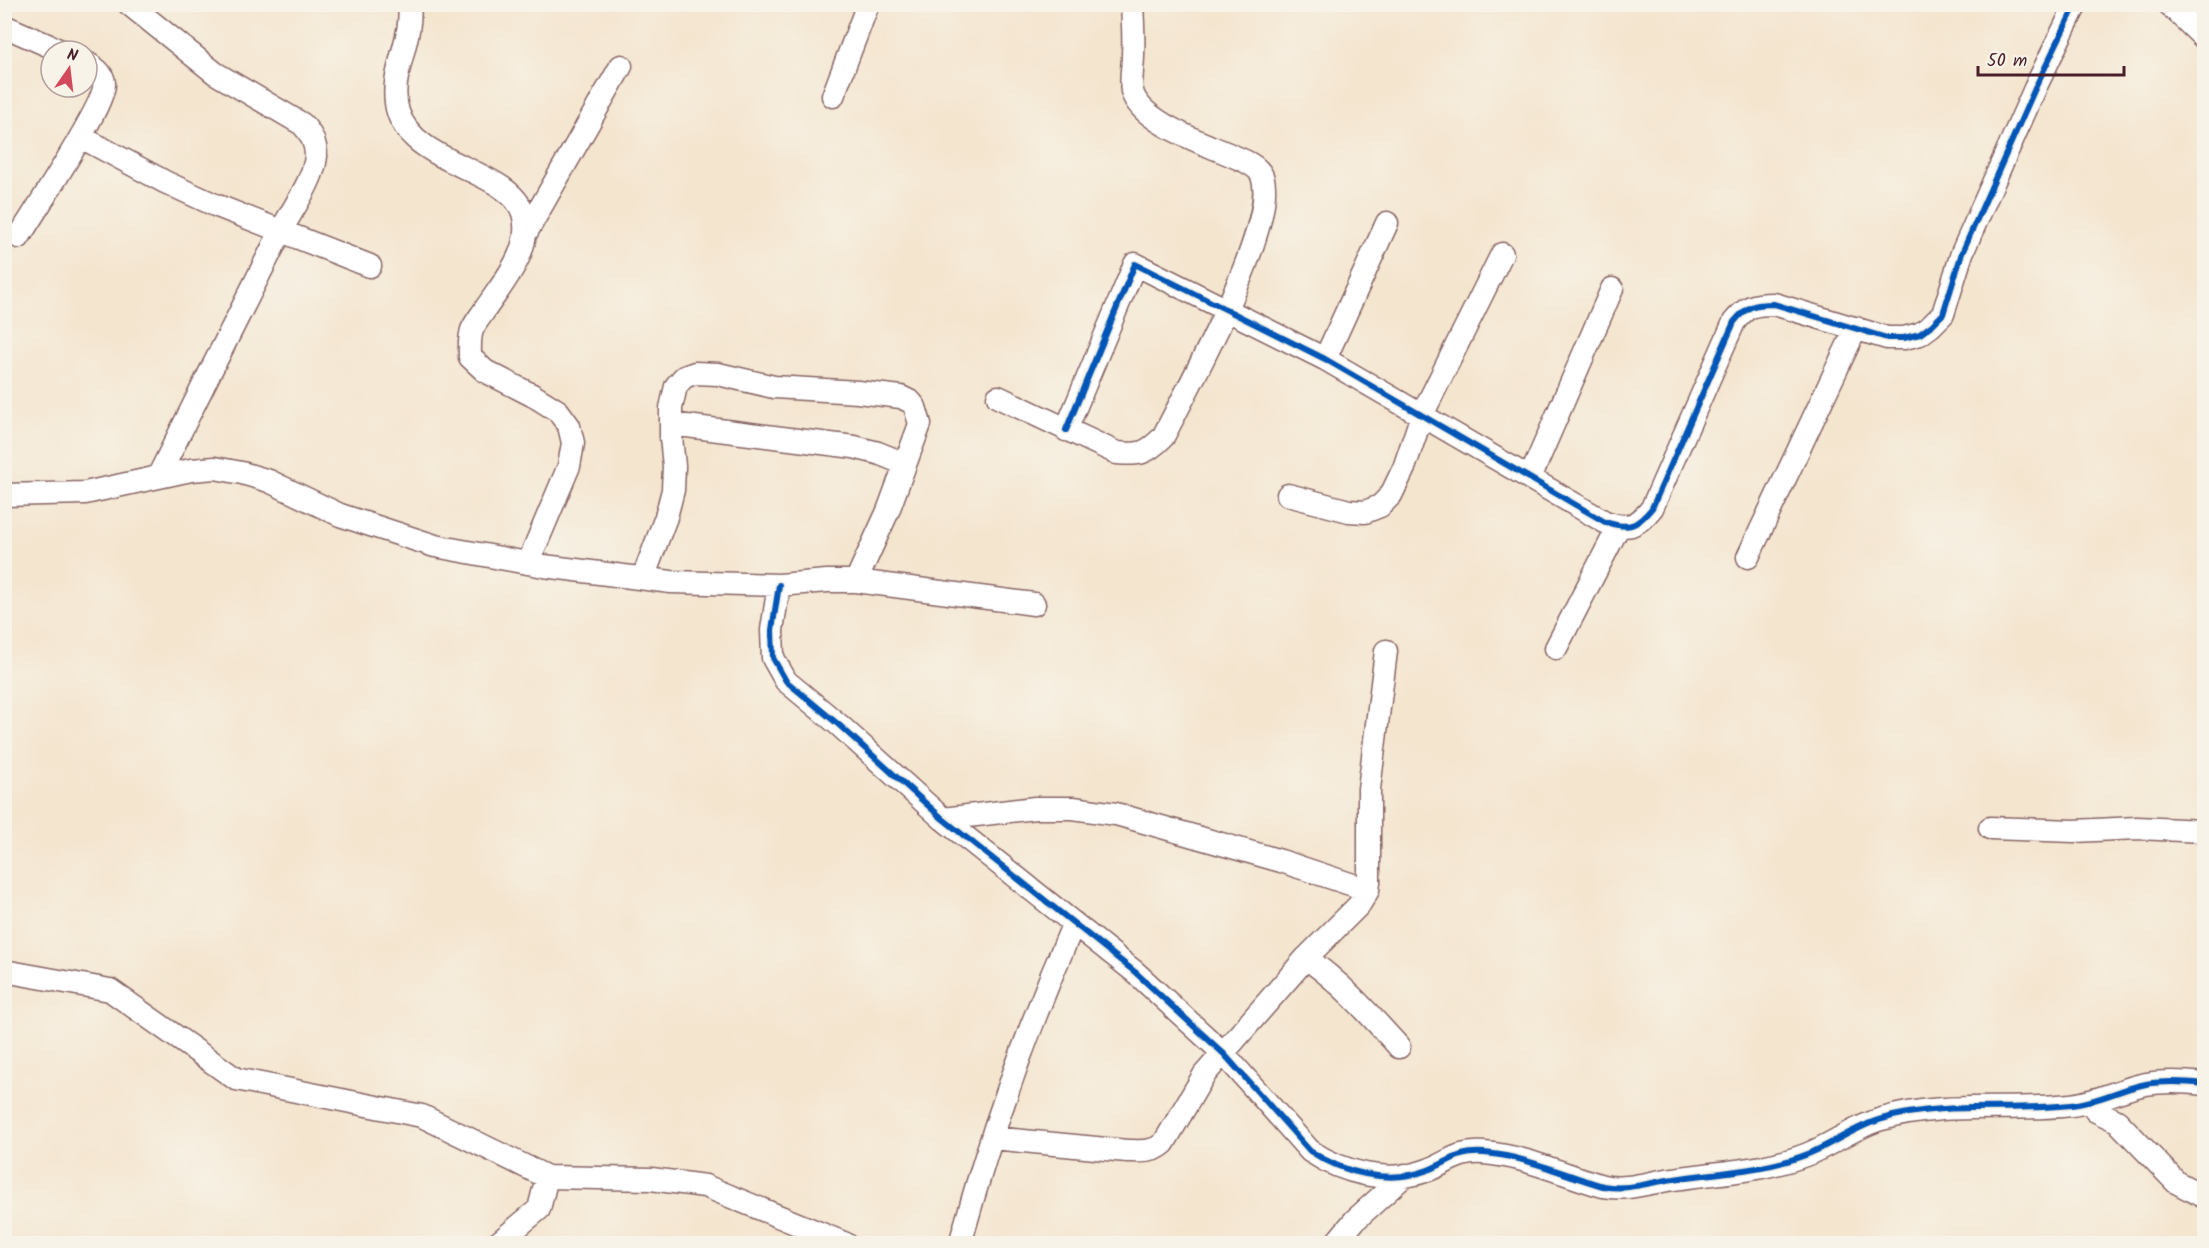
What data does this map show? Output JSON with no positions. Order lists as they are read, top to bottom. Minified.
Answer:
{"scale_bar":"50 m","north":"top"}
